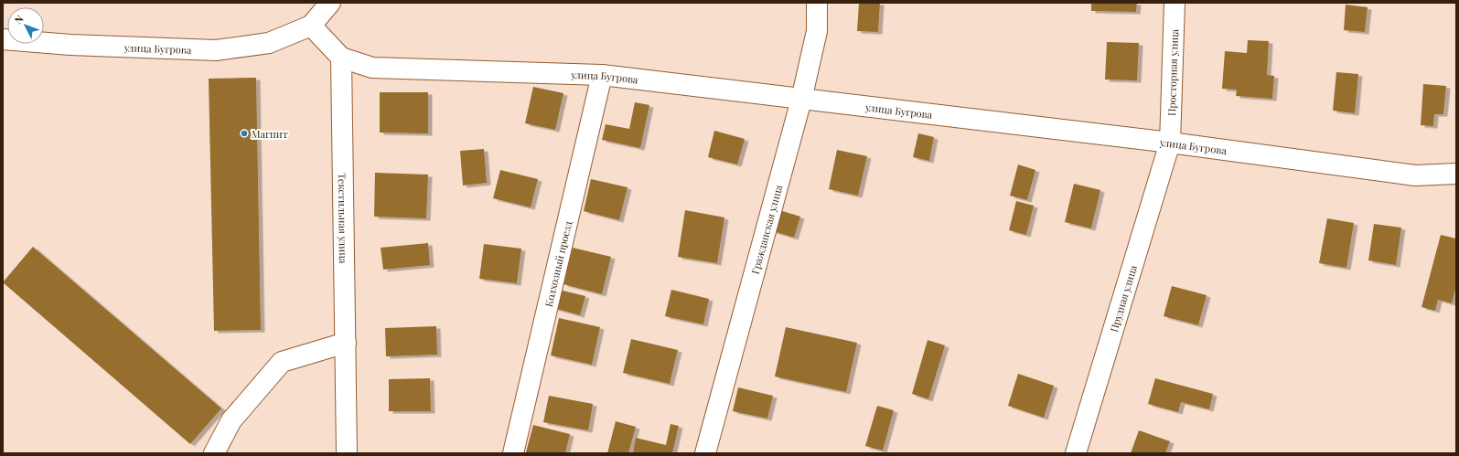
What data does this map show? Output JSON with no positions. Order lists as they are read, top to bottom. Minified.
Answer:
{"streets":{"street":["улица Бугрова","Просторная улица","Текстильная улица","Гражданская улица","Колхозный проезд","Прудная улица"]},"crossings":[["улица Бугрова","Просторная улица"],["улица Бугрова","Текстильная улица"],["улица Бугрова","Гражданская улица"],["улица Бугрова","Колхозный проезд"],["улица Бугрова","Прудная улица"],["Просторная улица","Прудная улица"]],"places":["Магнит"],"north":"top left"}
